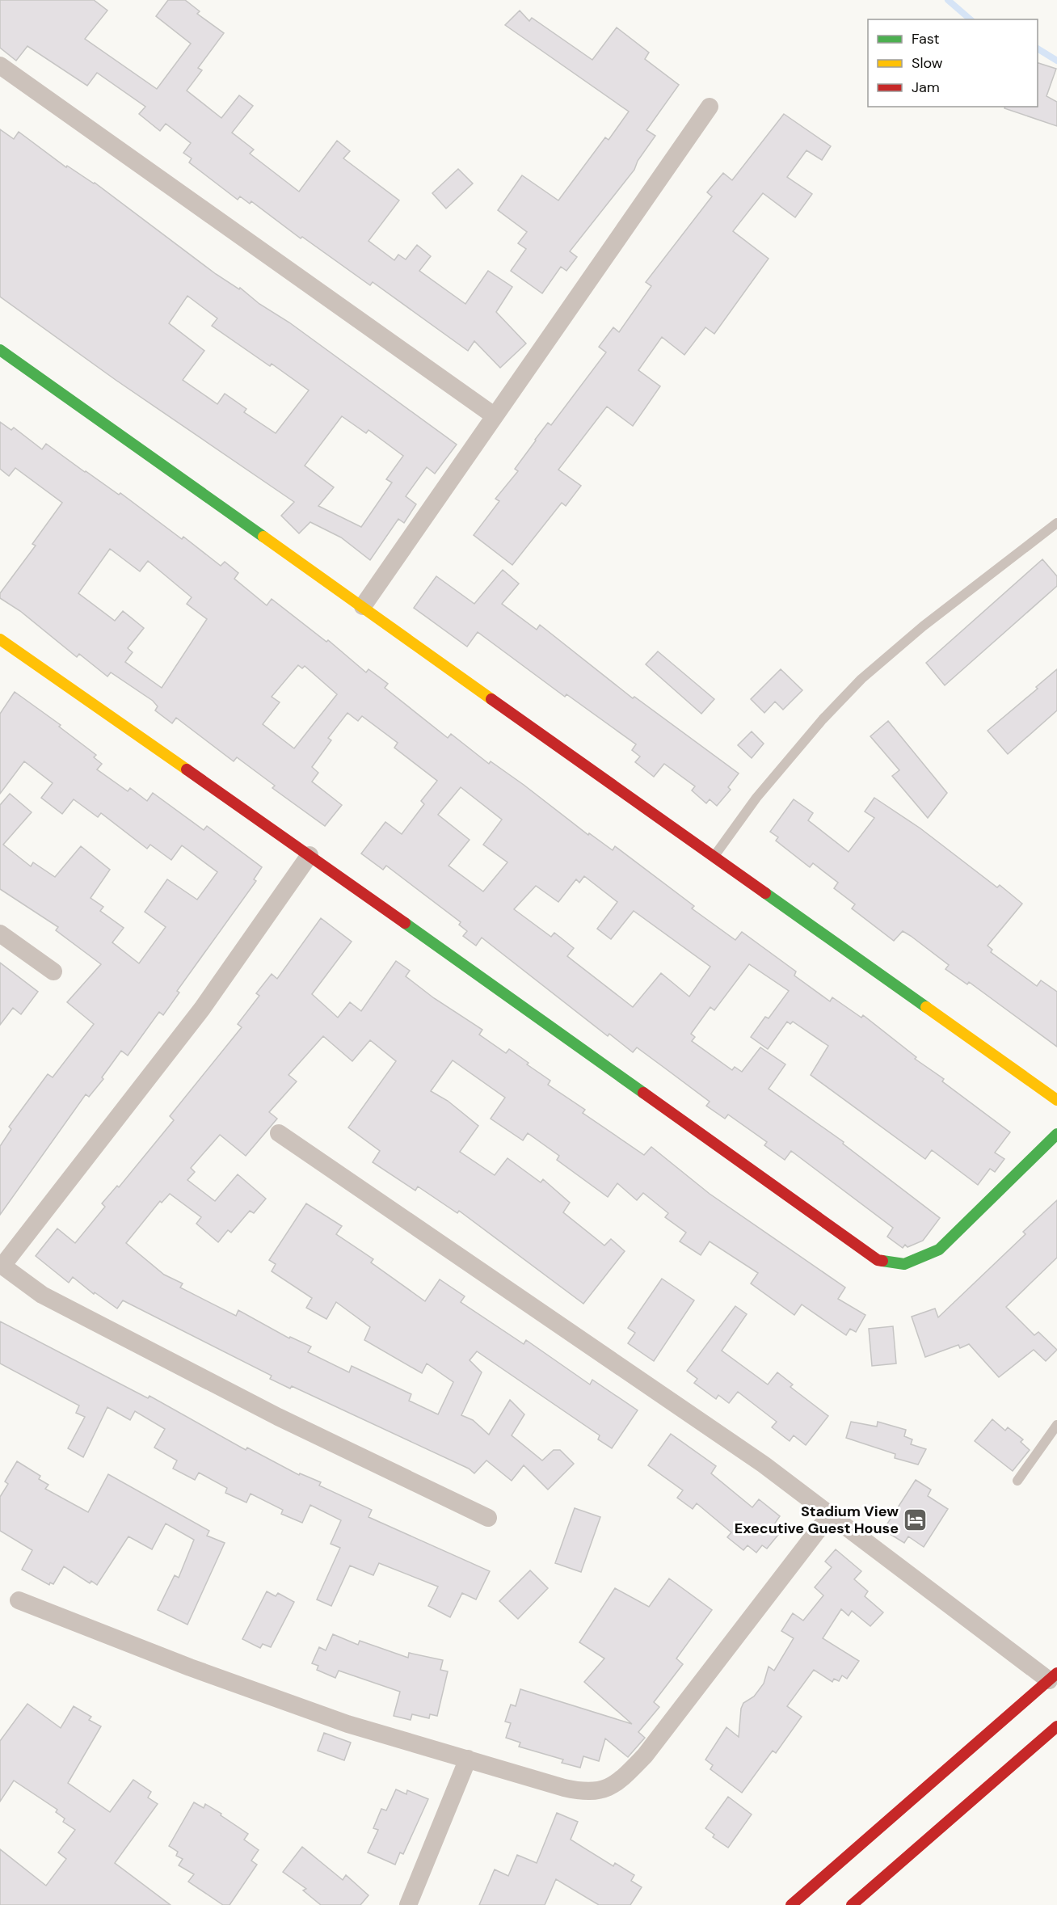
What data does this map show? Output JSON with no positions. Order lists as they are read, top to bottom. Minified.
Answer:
{"places":{"hotel":["Stadium View Executive Guest House"]},"legend":["Fast","Slow","Jam"]}
